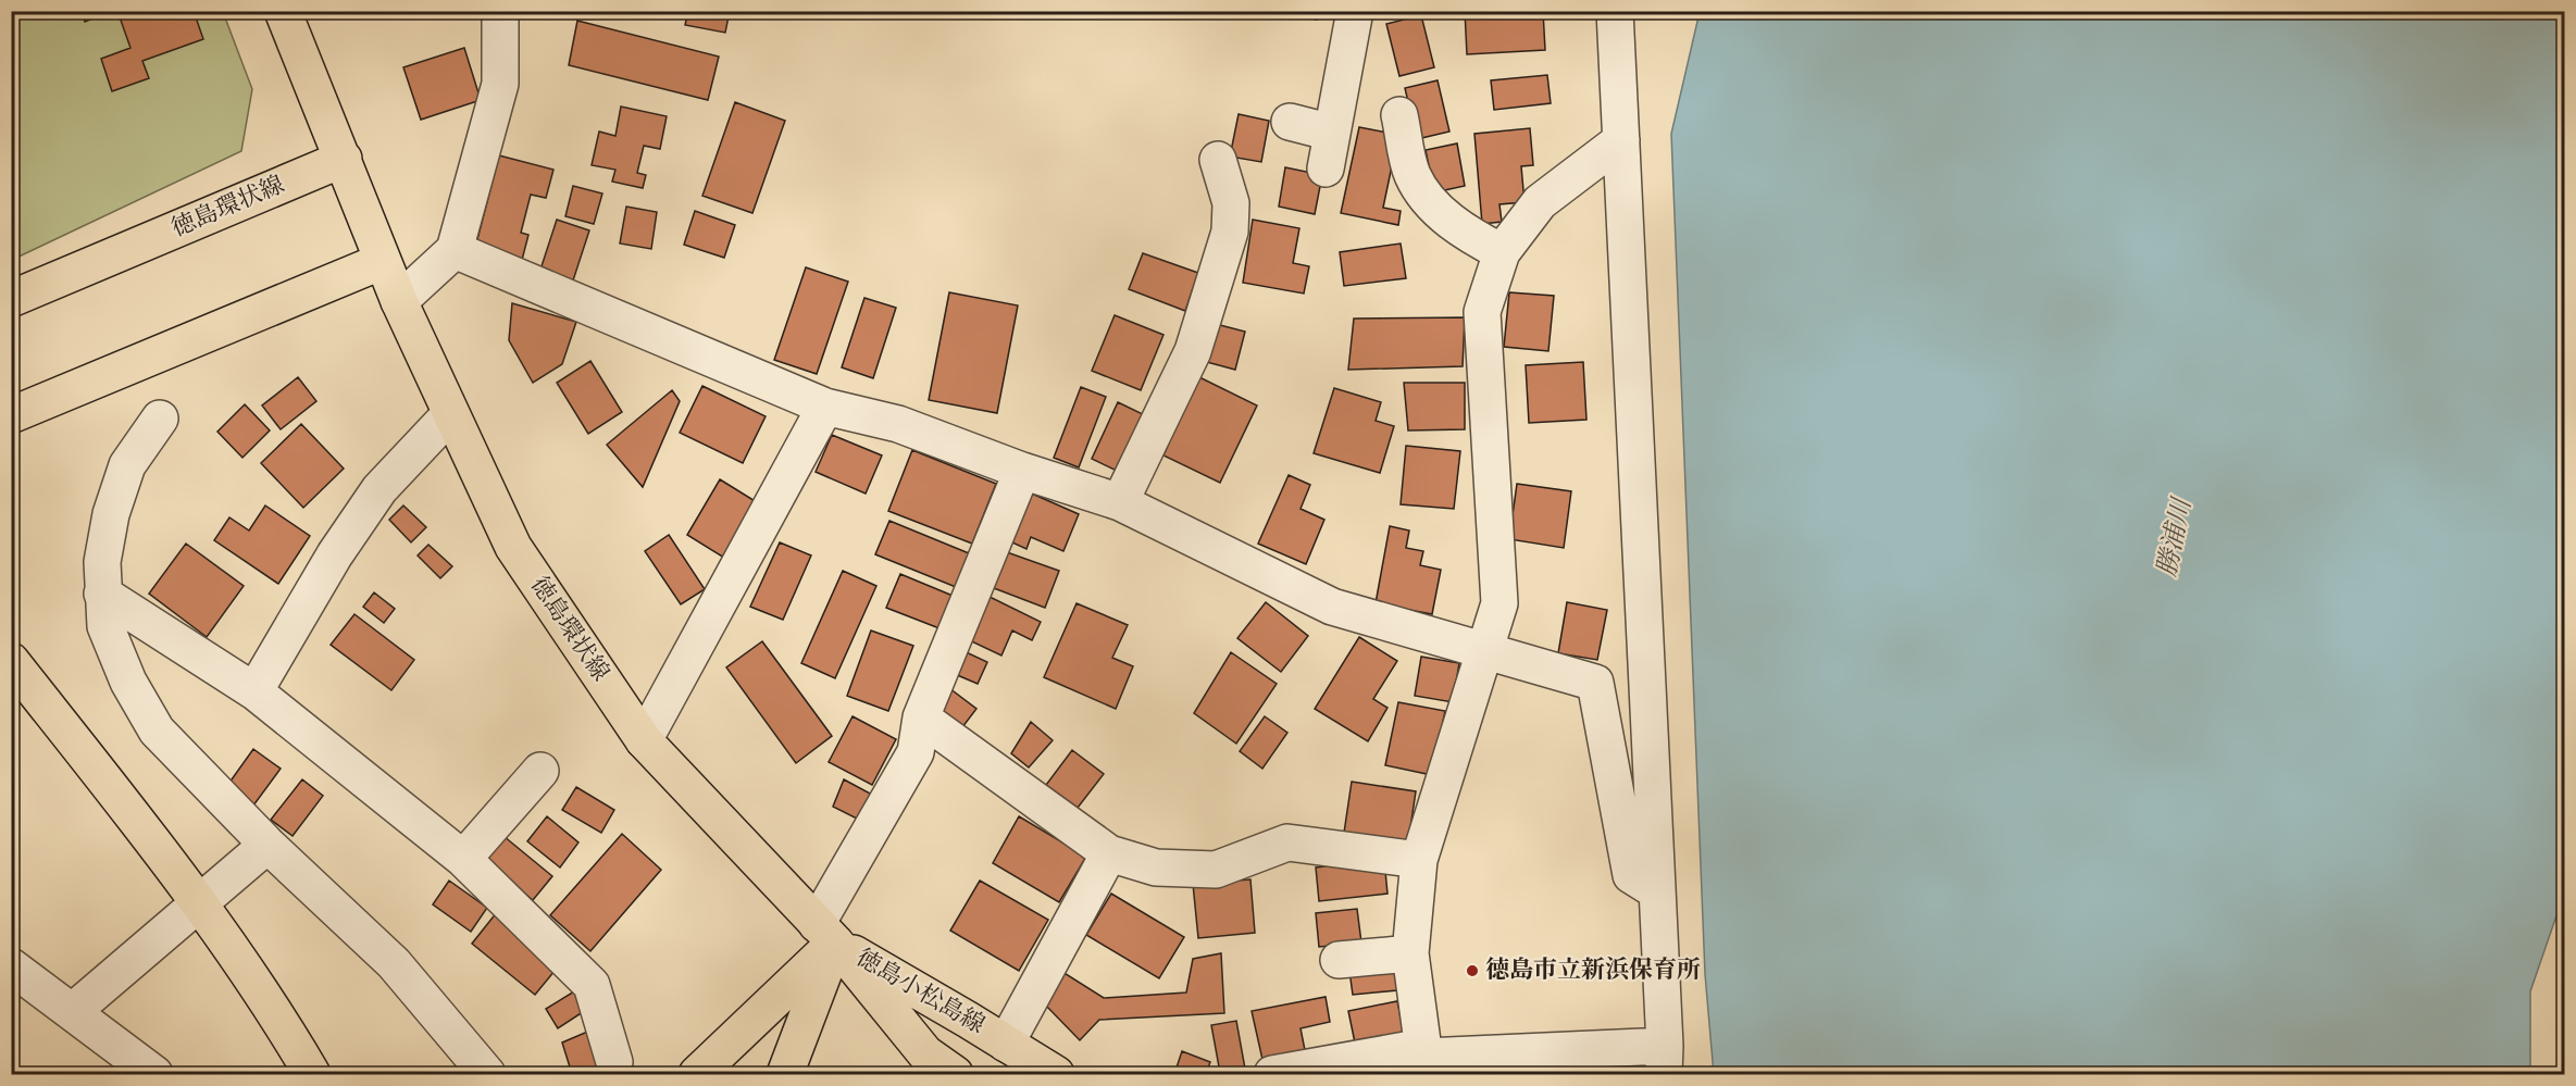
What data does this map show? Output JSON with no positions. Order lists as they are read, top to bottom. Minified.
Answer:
{"streets":{"main road":["徳島環状線","徳島小松島線"]},"crossings":[["徳島環状線","徳島小松島線"]],"water":["勝浦川"],"places":["徳島市立新浜保育所"]}
